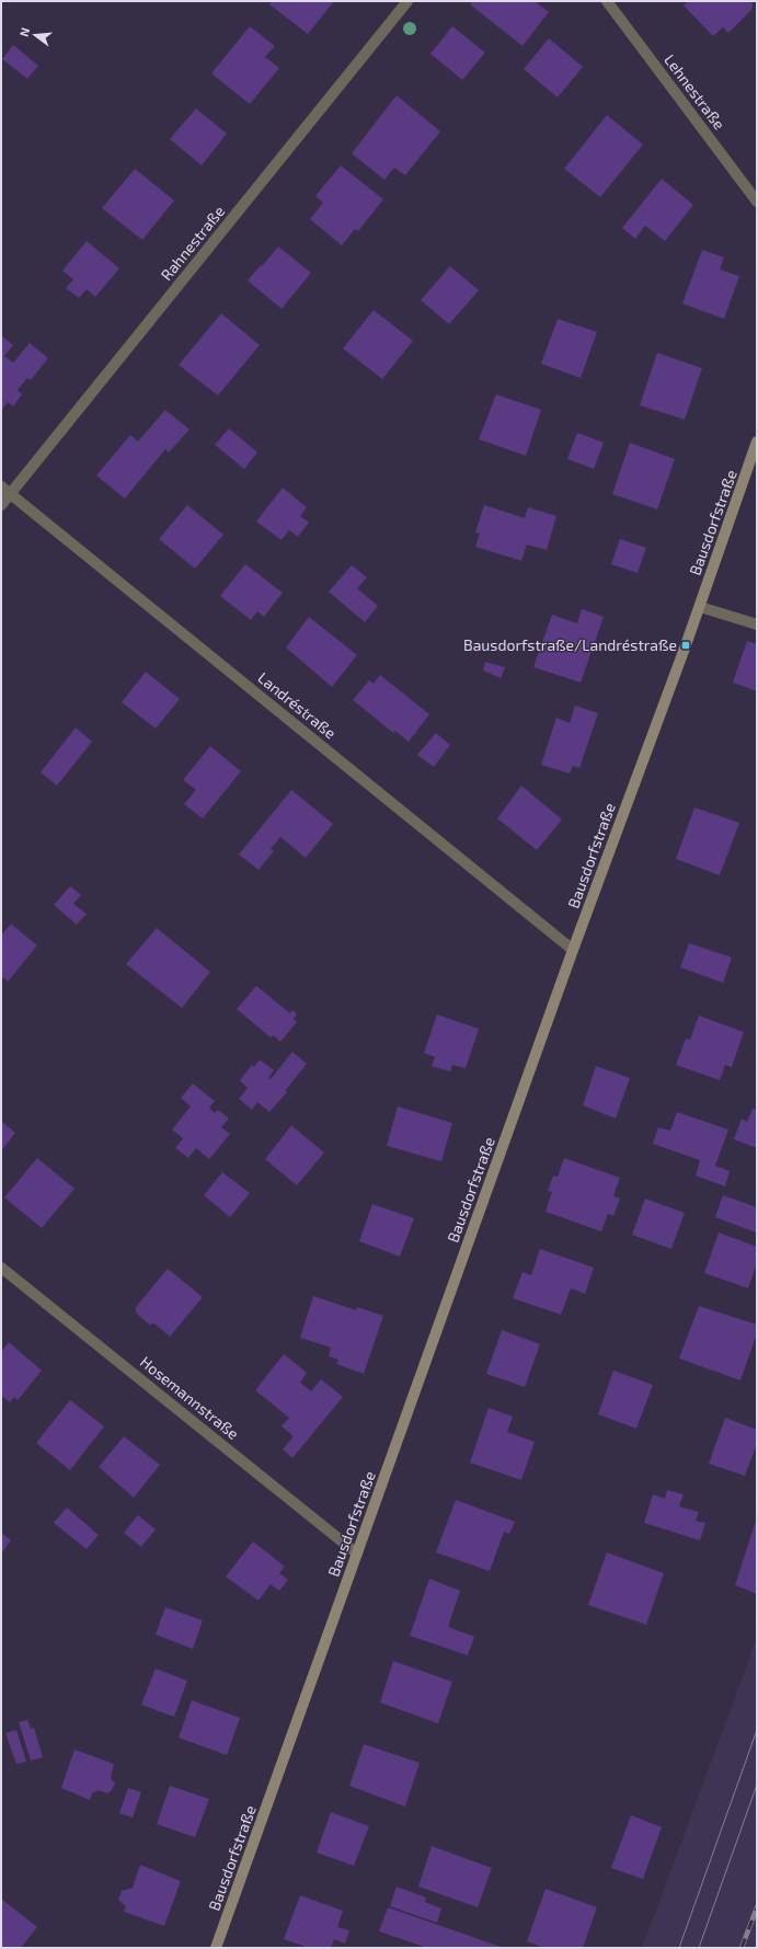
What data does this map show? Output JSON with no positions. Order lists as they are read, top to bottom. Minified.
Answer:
{"streets":{"street":["Lehnestraße","Rahnestraße","Bausdorfstraße","Landréstraße","Hosemannstraße"]},"crossings":[["Rahnestraße","Landréstraße"],["Bausdorfstraße","Landréstraße"],["Bausdorfstraße","Hosemannstraße"]],"places":{"transit":["Bausdorfstraße/Landréstraße"]},"north":"left"}
